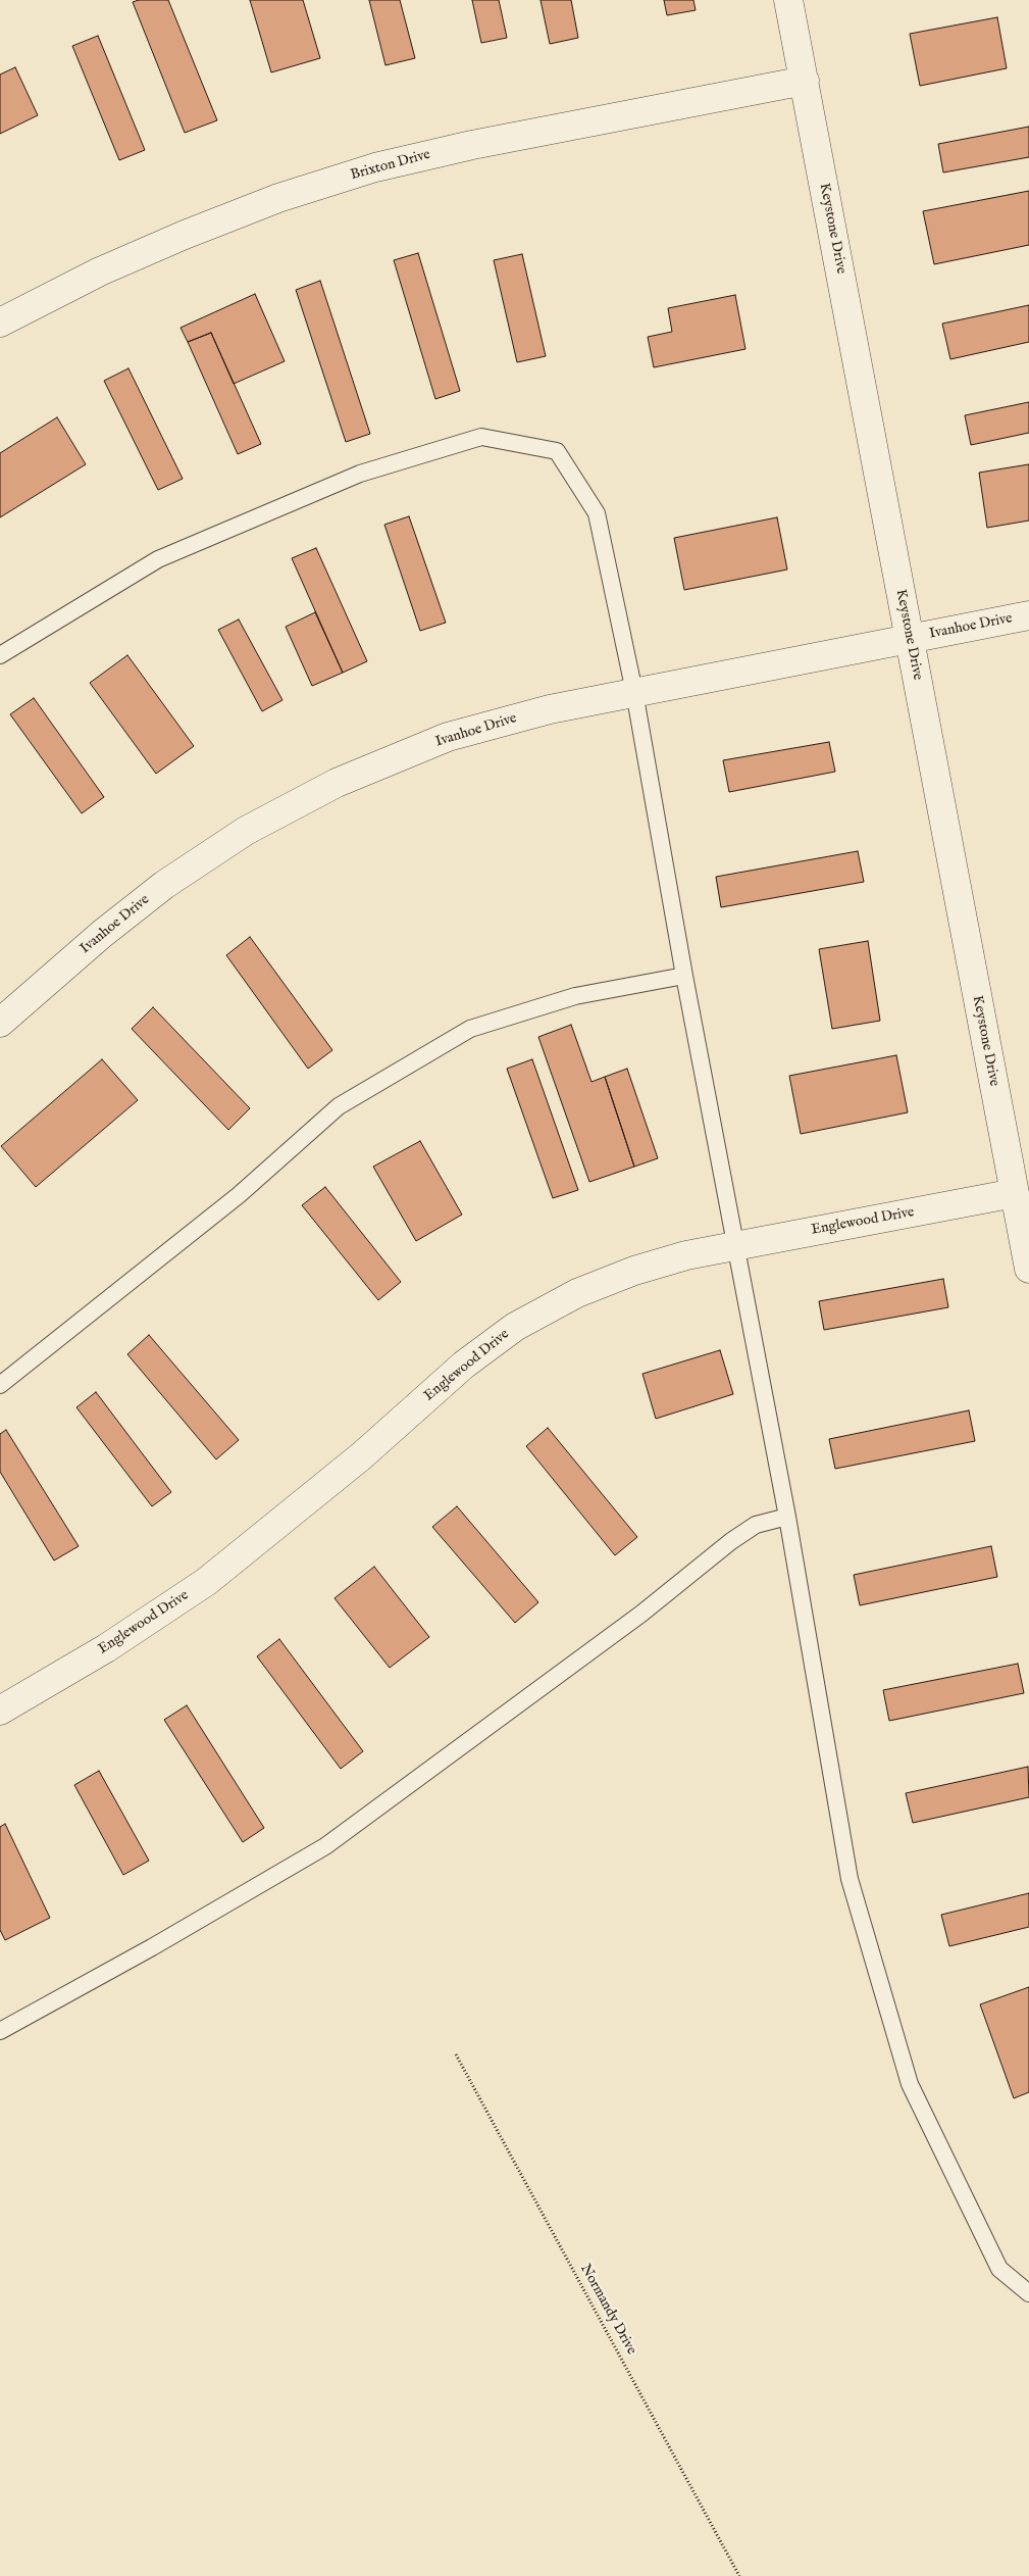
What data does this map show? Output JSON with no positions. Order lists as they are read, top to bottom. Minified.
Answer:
{"streets":{"street":["Brixton Drive","Keystone Drive","Ivanhoe Drive","Englewood Drive"],"path":["Normandy Drive"]},"crossings":[["Brixton Drive","Keystone Drive"],["Keystone Drive","Ivanhoe Drive"],["Keystone Drive","Englewood Drive"]]}
